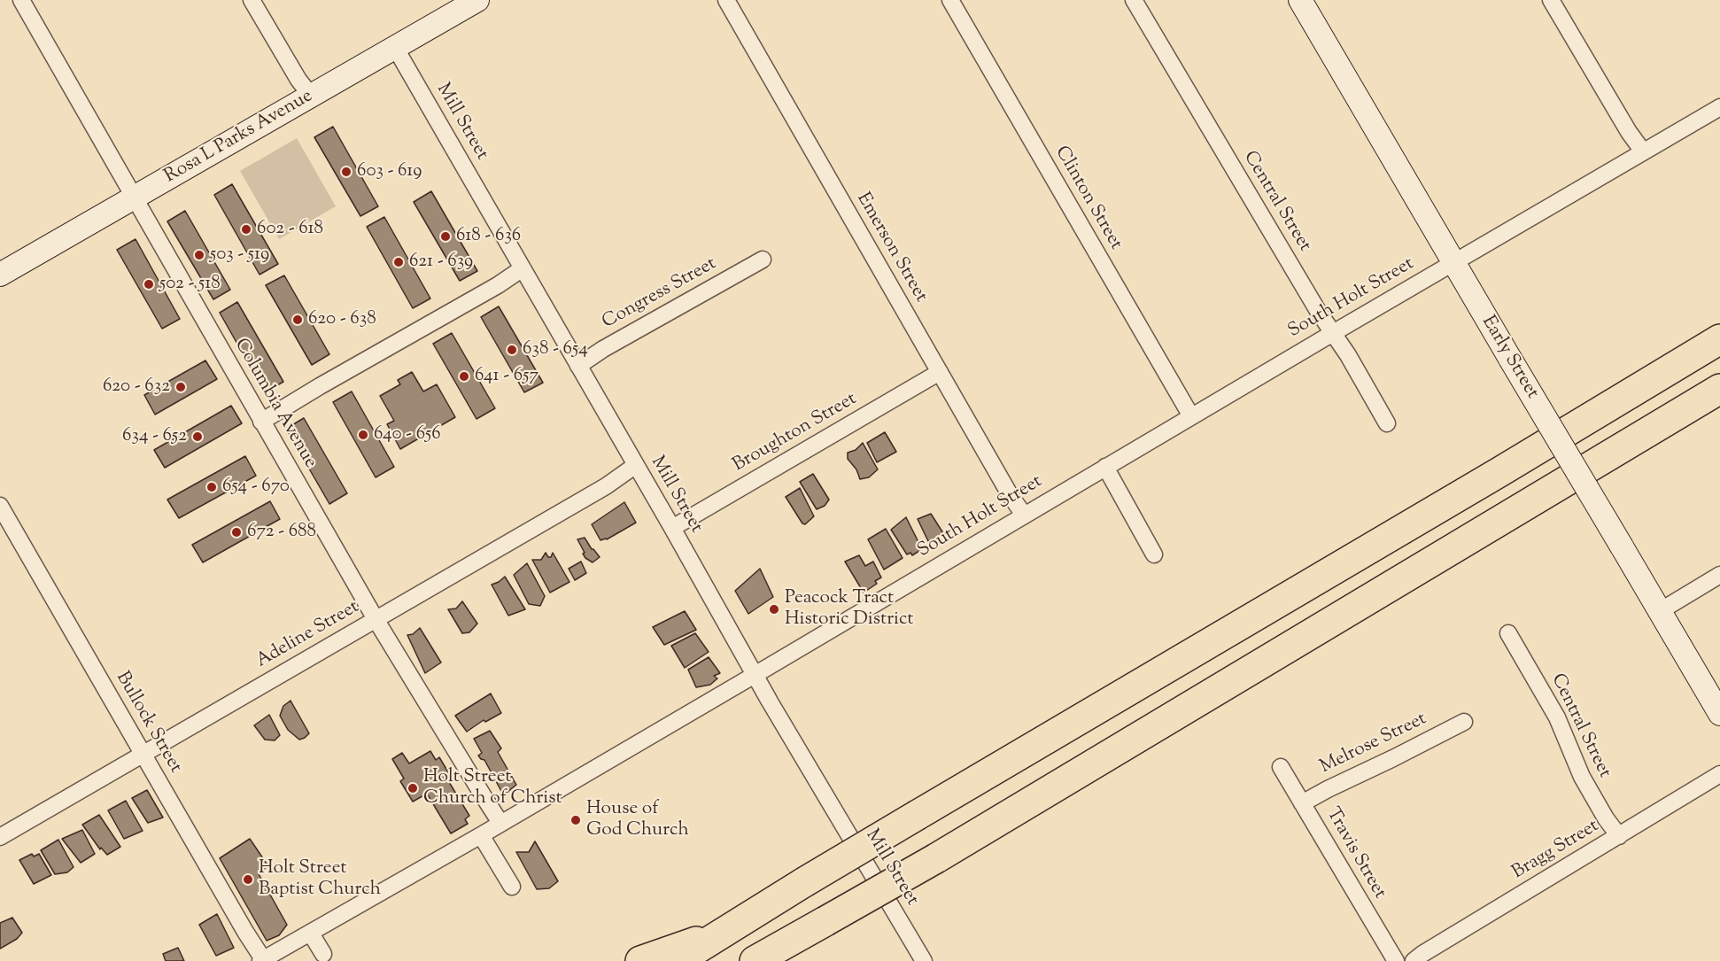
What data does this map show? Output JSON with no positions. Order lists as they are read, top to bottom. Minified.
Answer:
{"streets":{"street":["Mill Street","Rosa L Parks Avenue","Clinton Street","Central Street","Emerson Street","Congress Street","South Holt Street","Early Street","Columbia Avenue","Broughton Street","Adeline Street","Bullock Street","Melrose Street","Bragg Street","Travis Street"]},"crossings":[["Mill Street","Rosa L Parks Avenue"],["Mill Street","Congress Street"],["Mill Street","South Holt Street"],["Mill Street","Broughton Street"],["Mill Street","Adeline Street"],["Rosa L Parks Avenue","Columbia Avenue"],["Clinton Street","South Holt Street"],["Central Street","South Holt Street"],["Central Street","Bragg Street"],["Emerson Street","South Holt Street"],["Emerson Street","Broughton Street"],["South Holt Street","Early Street"],["South Holt Street","Columbia Avenue"],["South Holt Street","Bullock Street"],["Columbia Avenue","Adeline Street"],["Adeline Street","Bullock Street"],["Melrose Street","Travis Street"]],"places":["603 - 619","602 - 618","618 - 636","503 - 519","621 - 639","502 - 518","620 - 638","638 - 654","641 - 657","620 - 632","640 - 656","634 - 652","654 - 670","672 - 688","Peacock Tract Historic District","Holt Street Church of Christ","House of God Church","Holt Street Baptist Church"]}
